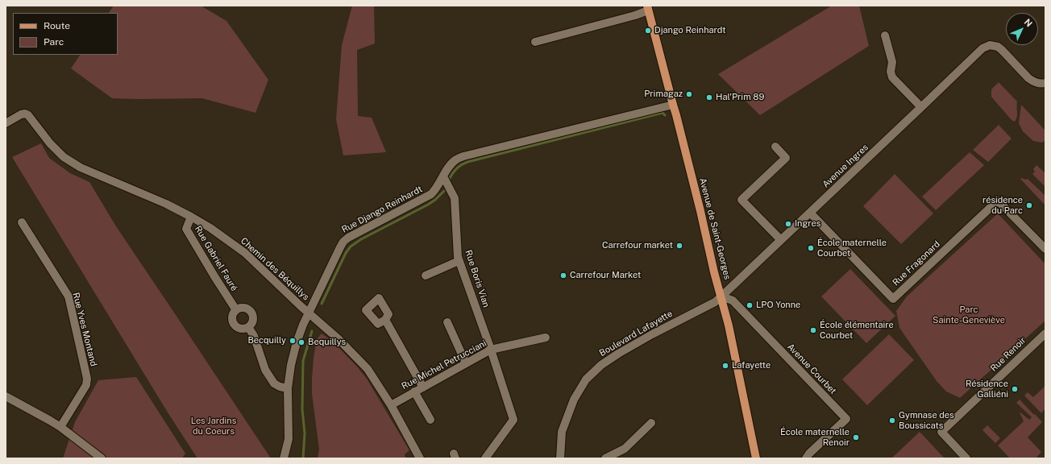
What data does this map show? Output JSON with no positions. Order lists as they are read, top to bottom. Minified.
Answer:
{"streets":{"main road":["Avenue de Saint-Georges"],"street":["Avenue Ingres","Rue Django Reinhardt","Rue Gabriel Fauré","Rue Fragonard","Chemin des Béquillys","Rue Boris Vian","Rue Yves Montand","Boulevard Lafayette","Rue Renoir","Rue Michel Petrucciani","Avenue Courbet"]},"crossings":[["Avenue Ingres","Avenue de Saint-Georges"],["Avenue Ingres","Rue Fragonard"],["Avenue Ingres","Boulevard Lafayette"],["Avenue Ingres","Avenue Courbet"],["Rue Django Reinhardt","Avenue de Saint-Georges"],["Rue Django Reinhardt","Chemin des Béquillys"],["Rue Django Reinhardt","Rue Boris Vian"],["Avenue de Saint-Georges","Boulevard Lafayette"],["Avenue de Saint-Georges","Avenue Courbet"],["Rue Gabriel Fauré","Chemin des Béquillys"],["Chemin des Béquillys","Rue Michel Petrucciani"],["Rue Boris Vian","Rue Michel Petrucciani"],["Boulevard Lafayette","Avenue Courbet"]],"parks":["Parc Sainte-Geneviève","Les Jardins du Coeurs"],"places":["Django Reinhardt","Primagaz","Hal'Prim 89","résidence du Parc","Ingres","Carrefour market","École maternelle Courbet","Carrefour Market","LPO Yonne","École élémentaire Courbet","Becquilly","Bequillys","Lafayette","Résidence Galliéni","Gymnase des Boussicats","École maternelle Renoir"],"legend":["Route","Parc"],"north":"top right"}
